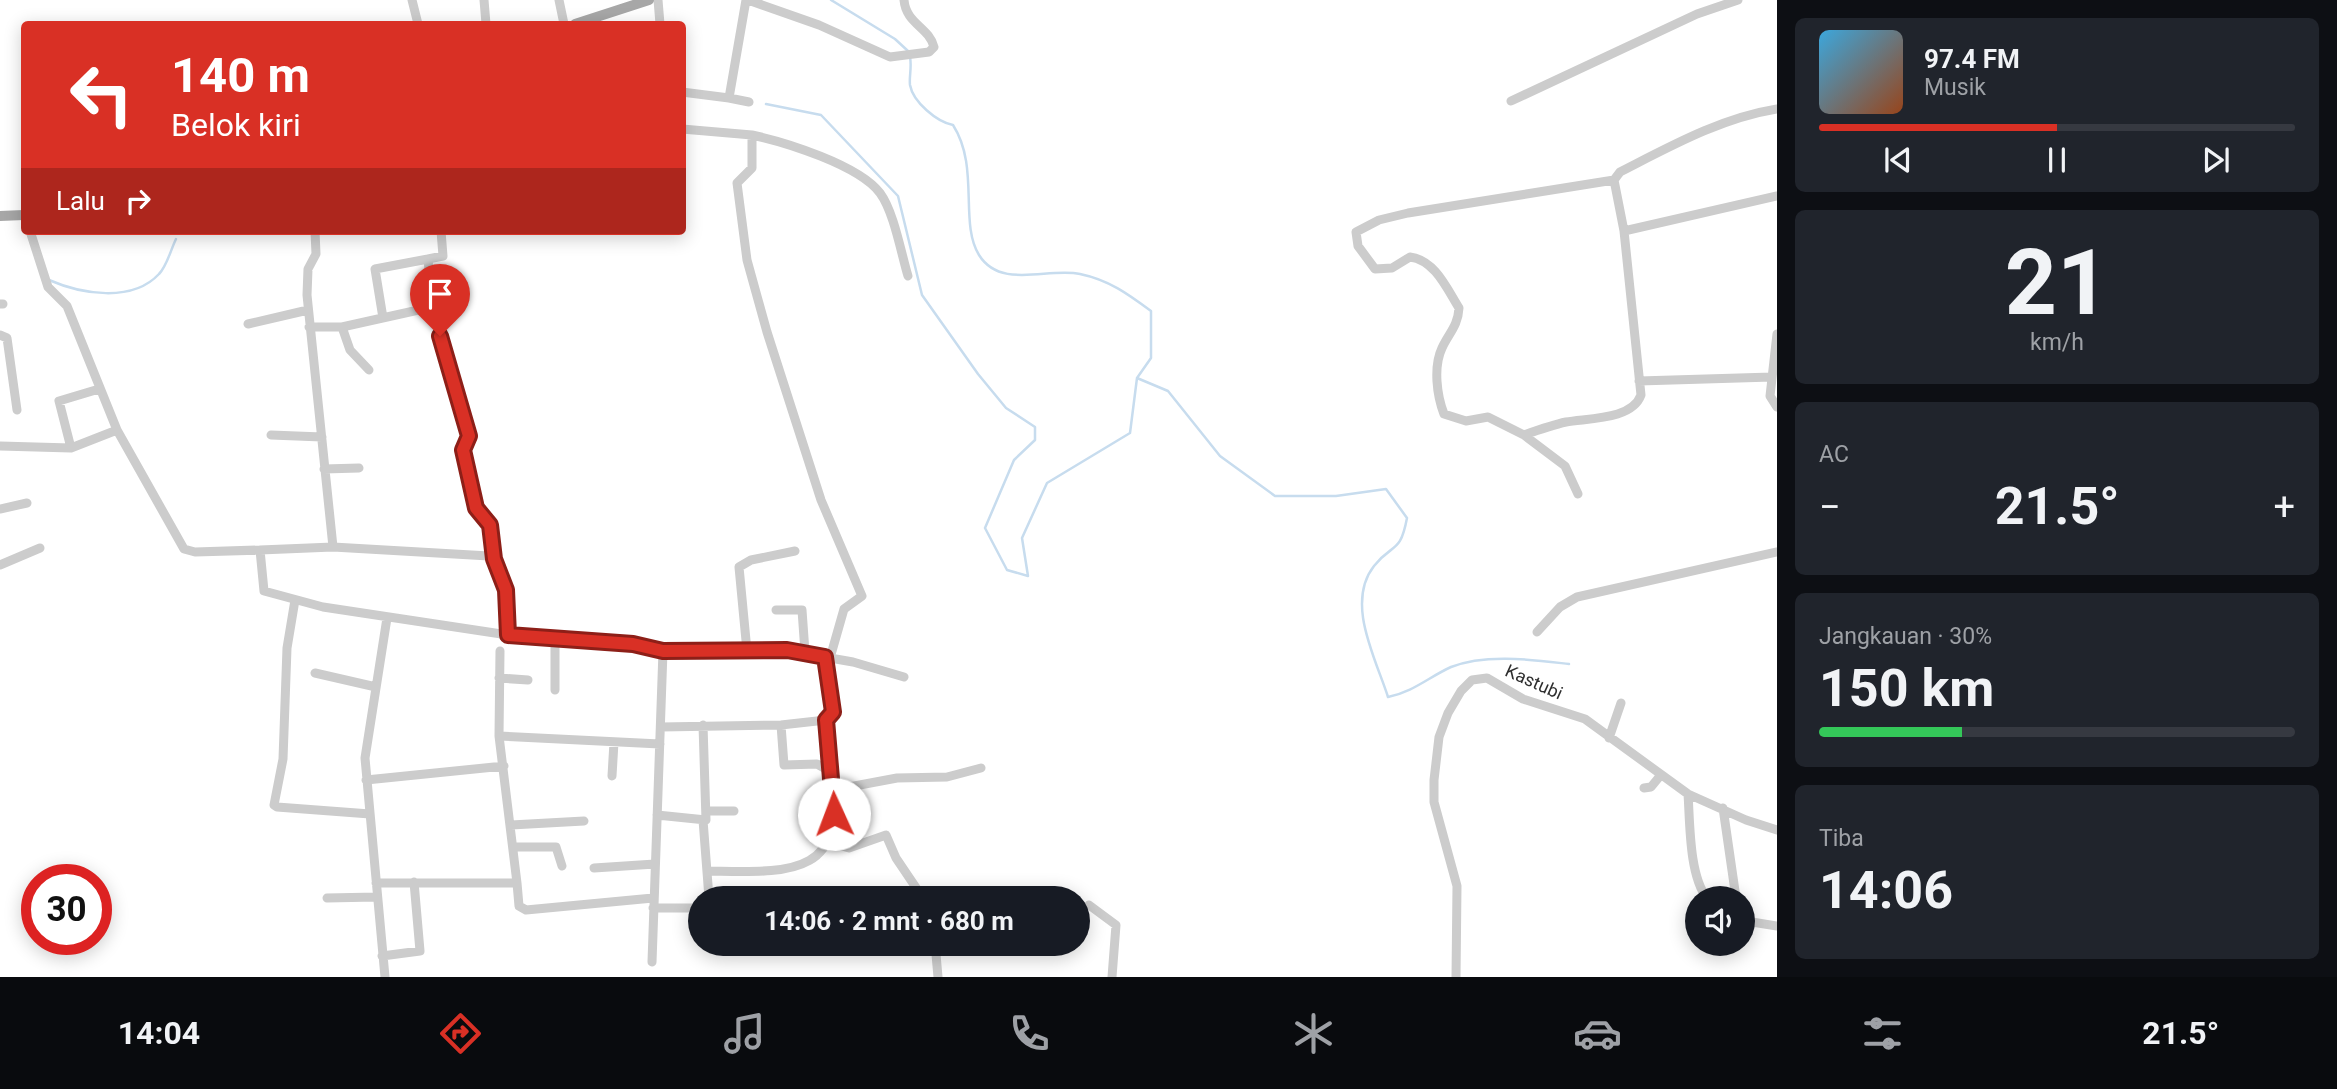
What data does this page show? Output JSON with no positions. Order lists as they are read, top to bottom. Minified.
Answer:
{"streets":{"street":["Kastubi"]},"page":{"turn":["140 m","Belok kiri"],"song":["97.4 FM","Musik"],"then":"Lalu","tile":[["21","km/h"],"AC",["Jangkauan · 30%","150 km"],["Tiba","14:06"]],"heat":["−","21.5°","+"],"limit":"30","trip":"14:06 · 2 mnt · 680 m","tabs":["14:04","21.5°"]}}
